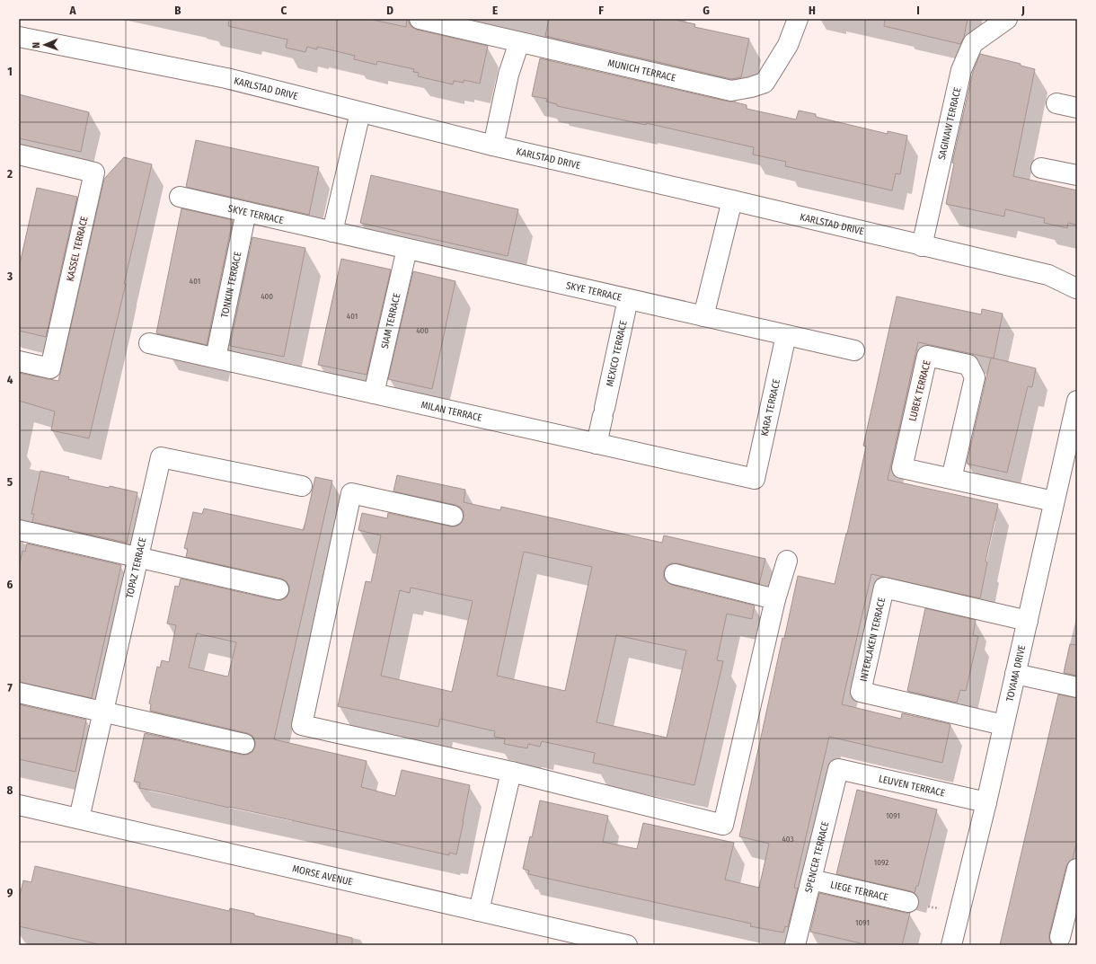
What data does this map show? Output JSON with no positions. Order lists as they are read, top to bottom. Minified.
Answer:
{"streets":{"street":["MUNICH TERRACE","KARLSTAD DRIVE","SAGINAW TERRACE","SKYE TERRACE","KASSEL TERRACE","TONKIN TERRACE","SIAM TERRACE","MEXICO TERRACE","LUBEK TERRACE","KARA TERRACE","MILAN TERRACE","TOPAZ TERRACE","INTERLAKEN TERRACE","TOYAMA DRIVE","LEUVEN TERRACE","SPENCER TERRACE","MORSE AVENUE","LIEGE TERRACE"]},"crossings":[["KARLSTAD DRIVE","SAGINAW TERRACE"],["SKYE TERRACE","TONKIN TERRACE"],["SKYE TERRACE","SIAM TERRACE"],["SKYE TERRACE","MEXICO TERRACE"],["SKYE TERRACE","KARA TERRACE"],["TONKIN TERRACE","MILAN TERRACE"],["SIAM TERRACE","MILAN TERRACE"],["MEXICO TERRACE","MILAN TERRACE"],["LUBEK TERRACE","TOYAMA DRIVE"],["KARA TERRACE","MILAN TERRACE"],["TOPAZ TERRACE","MORSE AVENUE"],["INTERLAKEN TERRACE","TOYAMA DRIVE"],["TOYAMA DRIVE","LEUVEN TERRACE"],["LEUVEN TERRACE","SPENCER TERRACE"],["SPENCER TERRACE","LIEGE TERRACE"]],"house_numbers":["401","400","401","400","1091","403","1092","1091"],"north":"left","grid":{"columns":["A","B","C","D","E","F","G","H","I","J"],"rows":["1","2","3","4","5","6","7","8","9"]}}
